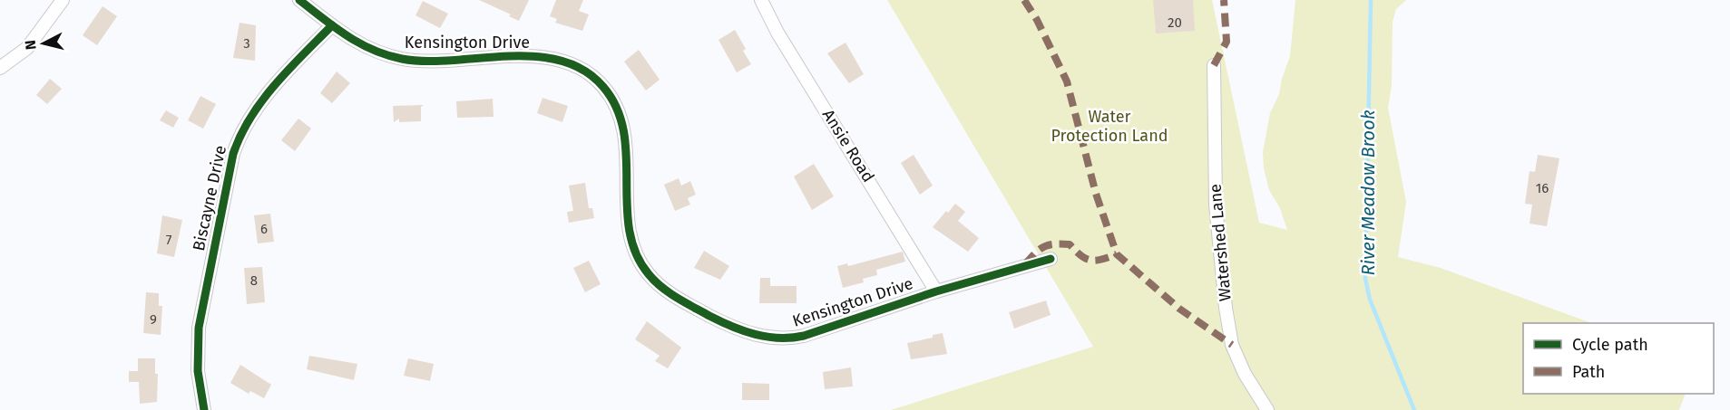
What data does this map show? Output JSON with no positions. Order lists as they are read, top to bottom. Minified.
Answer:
{"streets":{"street":["Kensington Drive","Ansie Road","Biscayne Drive","Watershed Lane"]},"crossings":[["Kensington Drive","Ansie Road"],["Kensington Drive","Biscayne Drive"]],"water":["River Meadow Brook"],"parks":["Water Protection Land"],"house_numbers":["20","3","16","6","7","8","9"],"legend":["Cycle path","Path"],"north":"left"}
